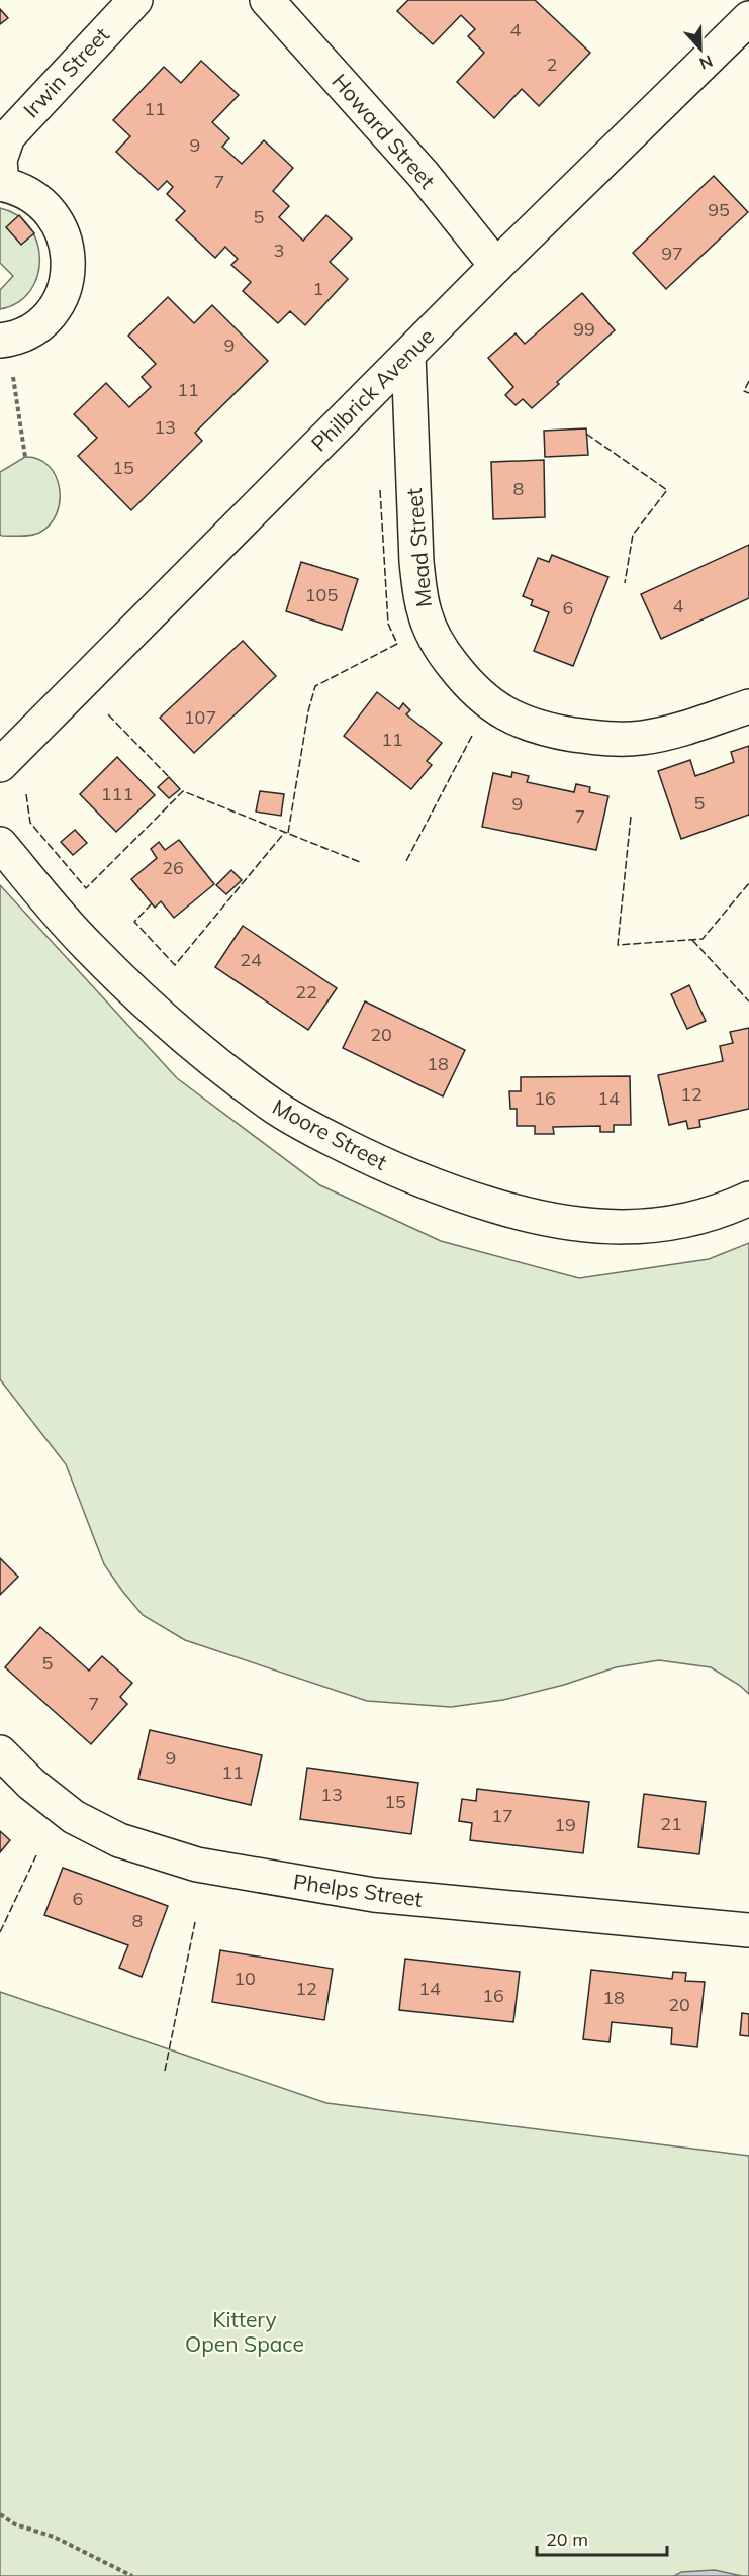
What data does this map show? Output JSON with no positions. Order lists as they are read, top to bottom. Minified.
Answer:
{"streets":{"street":["Irwin Street","Howard Street","Philbrick Avenue","Mead Street","Moore Street","Phelps Street"]},"crossings":[["Howard Street","Philbrick Avenue"],["Philbrick Avenue","Mead Street"]],"parks":["Kittery Open Space"],"house_numbers":["4","2","11","9","7","95","5","3","97","1","99","9","11","13","15","8","105","4","6","107","11","111","5","9","7","26","24","22","20","18","12","16","14","5","7","9","11","13","15","17","21","19","6","8","10","12","14","16","18","20"],"scale_bar":"20 m","north":"bottom"}
